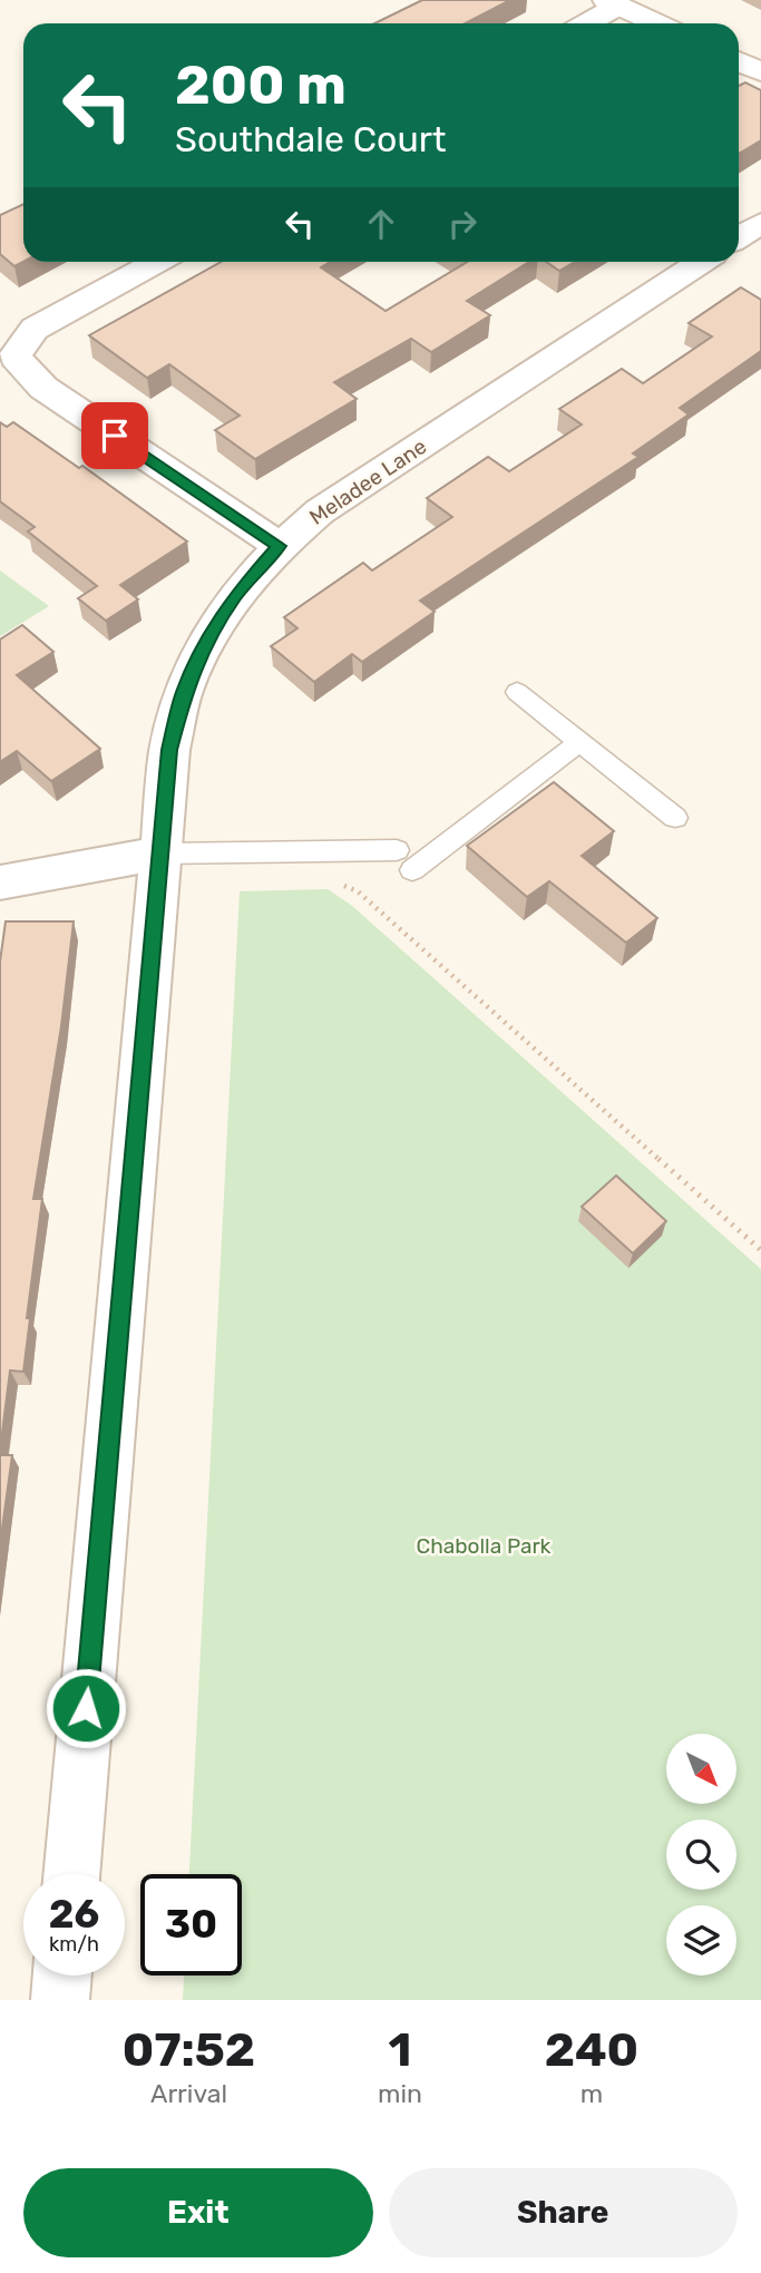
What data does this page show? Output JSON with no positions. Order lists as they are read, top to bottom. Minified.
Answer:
{"streets":{"street":["Meladee Lane"]},"parks":["Chabolla Park"],"north":"bottom right","page":{"turn":["200 m","Southdale Court"],"speed":"26 km/h","limit":"30","eta":["07:52","Arrival","1","min","240","m"],"buttons":["Exit","Share"]}}
